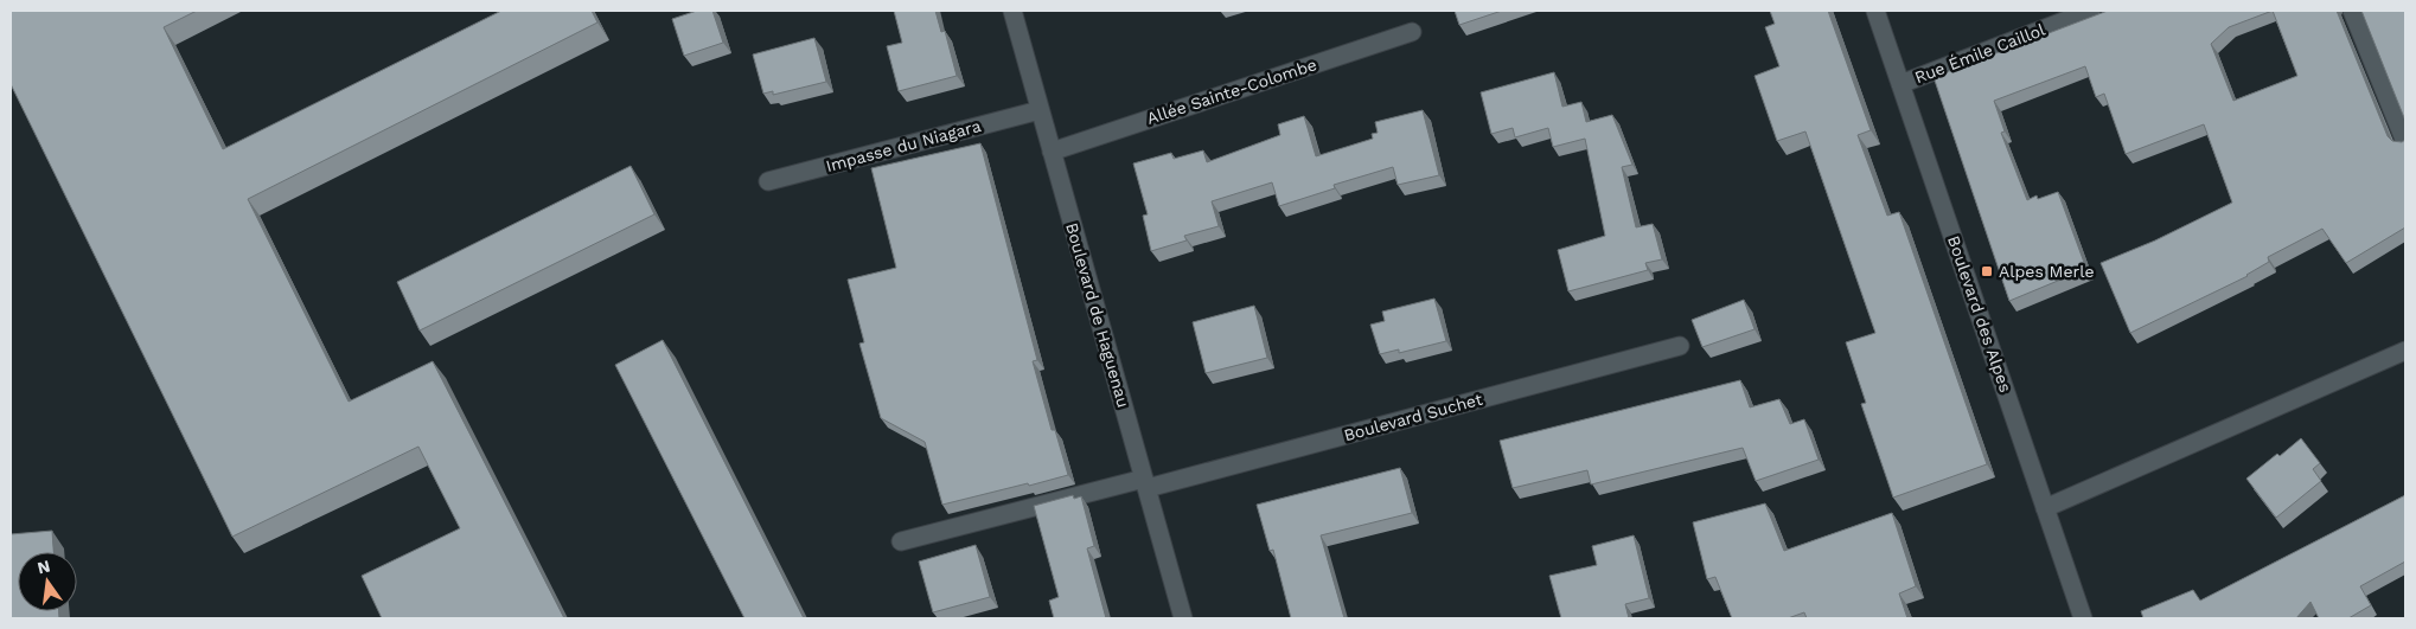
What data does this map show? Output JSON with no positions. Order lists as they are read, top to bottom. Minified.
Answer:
{"streets":{"street":["Rue Émile Caillol","Allée Sainte-Colombe","Impasse du Niagara","Boulevard des Alpes","Boulevard de Haguenau","Boulevard Suchet"]},"crossings":[["Rue Émile Caillol","Boulevard des Alpes"],["Allée Sainte-Colombe","Boulevard de Haguenau"],["Impasse du Niagara","Boulevard de Haguenau"],["Boulevard de Haguenau","Boulevard Suchet"]],"places":{"transit":["Alpes Merle"]},"north":"top"}
